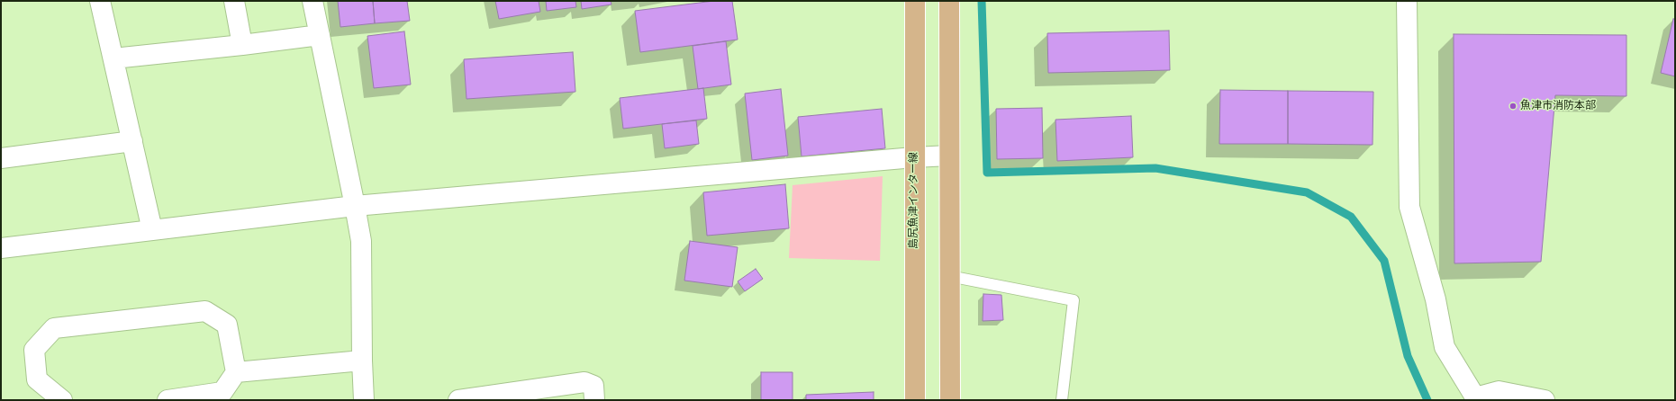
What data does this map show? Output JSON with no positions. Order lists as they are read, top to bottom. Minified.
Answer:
{"streets":{"main road":["島尻魚津インター線"]},"places":["魚津市消防本部"]}
